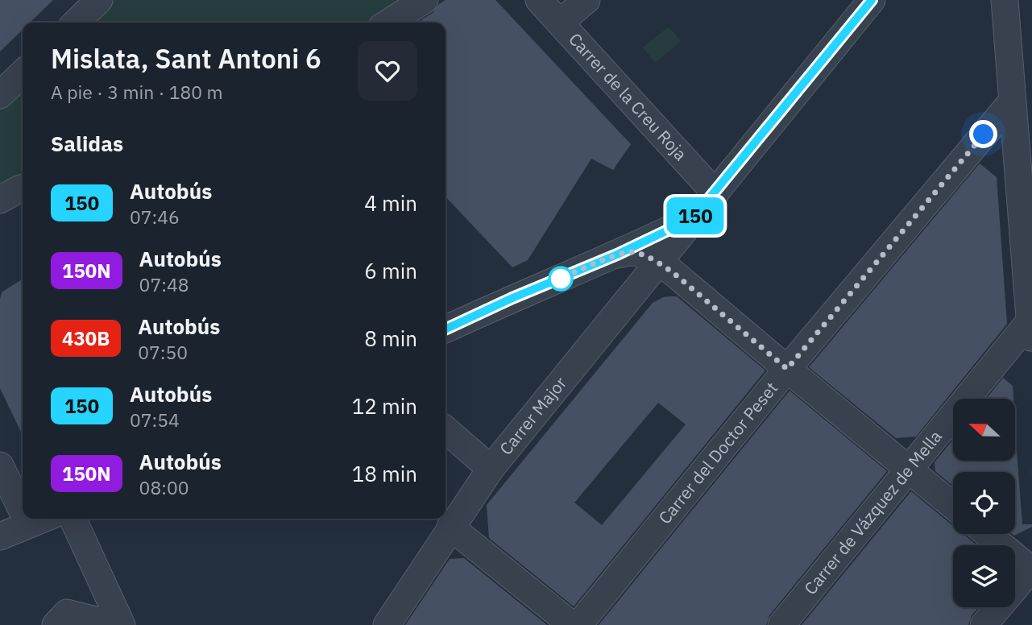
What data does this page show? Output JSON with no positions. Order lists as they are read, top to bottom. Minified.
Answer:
{"streets":{"street":["Carrer de la Creu Roja","Carrer Major","Carrer del Doctor Peset","Carrer de Vázquez de Mella"]},"crossings":[["Carrer de la Creu Roja","Carrer Major"]],"lines":["bus line 150"],"north":"left","page":{"on_map":"150","heading":[["Mislata, Sant Antoni 6","A pie · 3 min · 180 m"],"Salidas"],"list":[{"mark":"150","name":"Autobús","note":"07:46","value":"4 min"},{"mark":"150N","name":"Autobús","note":"07:48","value":"6 min"},{"mark":"430B","name":"Autobús","note":"07:50","value":"8 min"},{"mark":"150","name":"Autobús","note":"07:54","value":"12 min"},{"mark":"150N","name":"Autobús","note":"08:00","value":"18 min"}]}}
